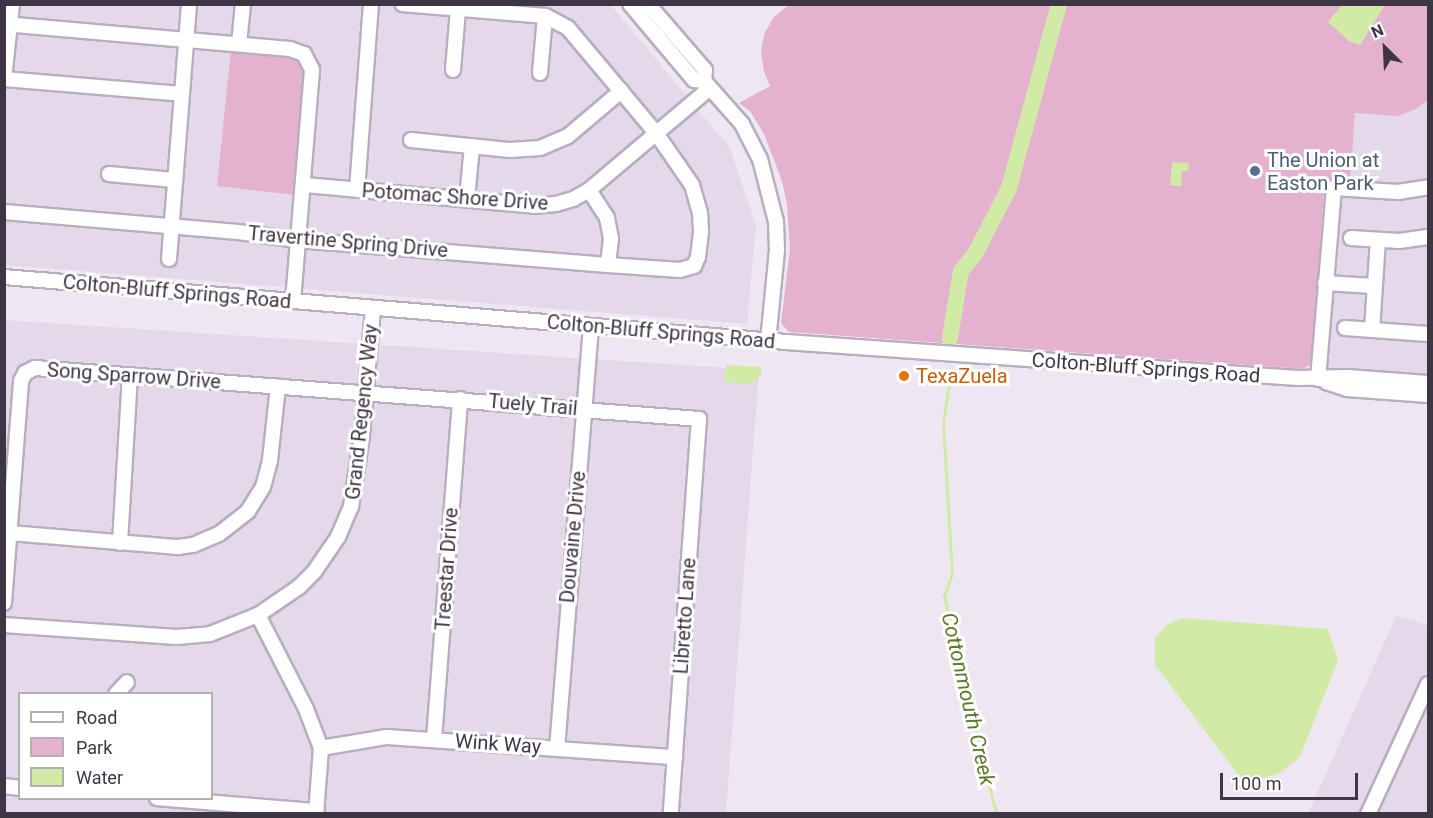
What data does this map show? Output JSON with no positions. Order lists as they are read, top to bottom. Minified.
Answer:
{"streets":{"street":["Potomac Shore Drive","Travertine Spring Drive","Colton-Bluff Springs Road","Song Sparrow Drive","Tuely Trail","Grand Regency Way","Douvaine Drive","Treestar Drive","Libretto Lane","Wink Way"]},"crossings":[["Potomac Shore Drive","Travertine Spring Drive"],["Colton-Bluff Springs Road","Grand Regency Way"],["Colton-Bluff Springs Road","Douvaine Drive"],["Song Sparrow Drive","Tuely Trail"],["Song Sparrow Drive","Grand Regency Way"],["Tuely Trail","Grand Regency Way"],["Tuely Trail","Douvaine Drive"],["Tuely Trail","Treestar Drive"],["Tuely Trail","Libretto Lane"],["Douvaine Drive","Wink Way"],["Treestar Drive","Wink Way"],["Libretto Lane","Wink Way"]],"water":["Cottonmouth Creek"],"places":["The Union at Easton Park","TexaZuela"],"legend":["Road","Park","Water"],"scale_bar":"100 m","north":"top left"}
